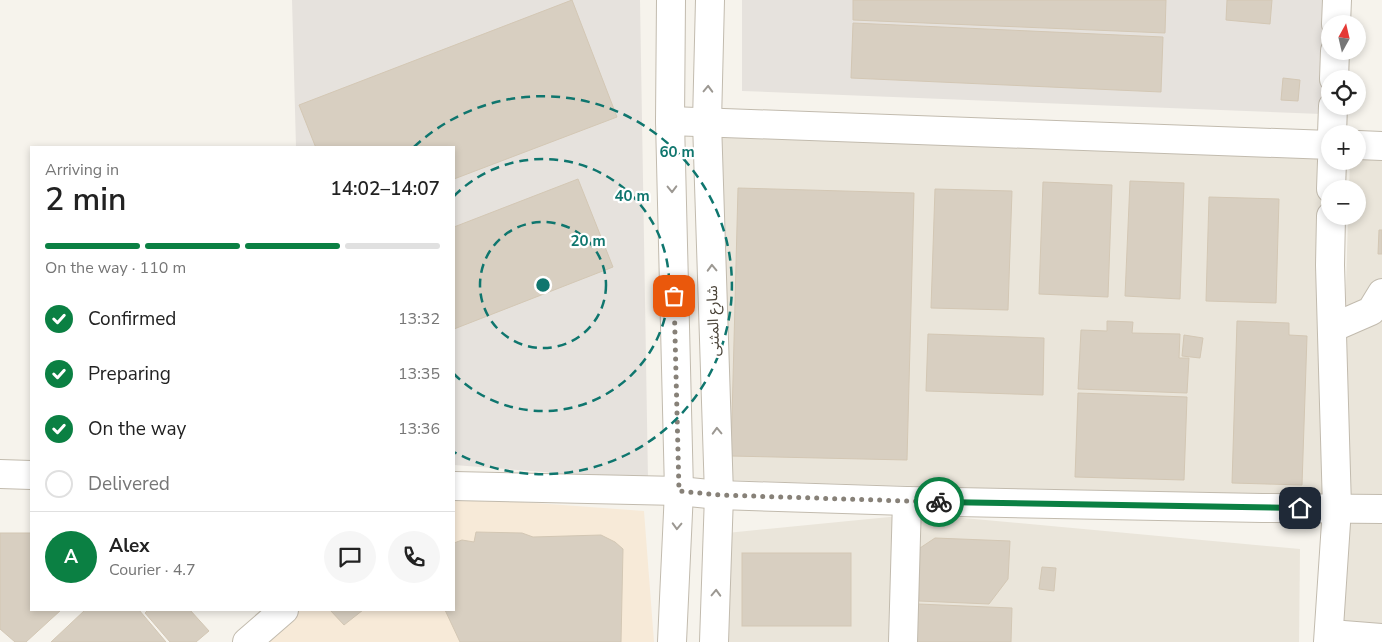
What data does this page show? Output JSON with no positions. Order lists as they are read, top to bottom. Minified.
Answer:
{"streets":{"street":["شارع المثنى"]},"north":"top","page":{"map_buttons":["+","−"],"heading":["2 min","Arriving in","14:02–14:07"],"panel":["Alex","Courier · 4.7"],"bar":"On the way · 110 m","list":[["Confirmed","13:32"],["Preparing","13:35"],["On the way","13:36"],"Delivered"],"round":"A"},"rings":["60 m","40 m","20 m"]}
